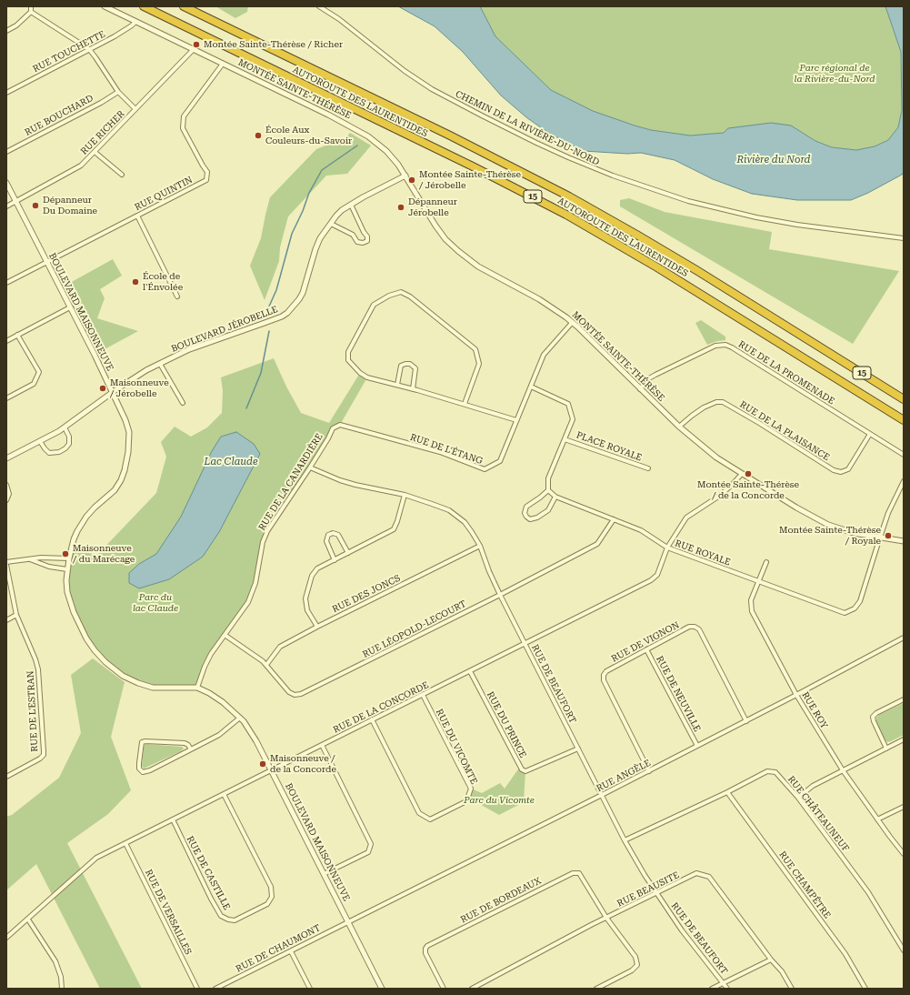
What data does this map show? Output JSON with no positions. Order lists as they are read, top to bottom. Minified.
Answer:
{"streets":{"highway":["AUTOROUTE DES LAURENTIDES","15"],"street":["RUE TOUCHETTE","MONTÉE SAINTE-THÉRÈSE","RUE BOUCHARD","CHEMIN DE LA RIVIÈRE-DU-NORD","RUE RICHER","RUE QUINTIN","BOULEVARD MAISONNEUVE","BOULEVARD JÉROBELLE","RUE DE LA PROMENADE","RUE DE LA PLAISANCE","PLACE ROYALE","RUE DE L'ÉTANG","RUE DE LA CANARDIÈRE","RUE ROYALE","RUE DES JONCS","RUE LÉOPOLD-LECOURT","RUE DE VIGNON","RUE DE BEAUFORT","RUE DE NEUVILLE","RUE DE LA CONCORDE","RUE ROY","RUE DE L'ESTRAN","RUE DU PRINCE","RUE DU VICOMTE","RUE ANGÈLE","RUE CHÂTEAUNEUF","RUE DE CASTILLE","RUE CHAMPÊTRE","RUE BEAUSITE","RUE DE BORDEAUX","RUE DE VERSAILLES","RUE DE CHAUMONT"]},"crossings":[["RUE TOUCHETTE","MONTÉE SAINTE-THÉRÈSE"],["MONTÉE SAINTE-THÉRÈSE","RUE RICHER"],["MONTÉE SAINTE-THÉRÈSE","RUE QUINTIN"],["MONTÉE SAINTE-THÉRÈSE","BOULEVARD JÉROBELLE"],["MONTÉE SAINTE-THÉRÈSE","RUE DE LA PROMENADE"],["MONTÉE SAINTE-THÉRÈSE","RUE DE LA PLAISANCE"],["MONTÉE SAINTE-THÉRÈSE","RUE DE L'ÉTANG"],["MONTÉE SAINTE-THÉRÈSE","RUE ROYALE"],["MONTÉE SAINTE-THÉRÈSE","RUE DE LA CONCORDE"],["RUE RICHER","BOULEVARD MAISONNEUVE"],["RUE QUINTIN","BOULEVARD MAISONNEUVE"],["BOULEVARD MAISONNEUVE","BOULEVARD JÉROBELLE"],["BOULEVARD MAISONNEUVE","RUE DE LA CANARDIÈRE"],["BOULEVARD MAISONNEUVE","RUE DE LA CONCORDE"],["BOULEVARD MAISONNEUVE","RUE ANGÈLE"],["BOULEVARD MAISONNEUVE","RUE DE CHAUMONT"],["RUE DE LA PROMENADE","RUE DE LA PLAISANCE"],["RUE DE L'ÉTANG","RUE DE LA CANARDIÈRE"],["RUE DE LA CANARDIÈRE","RUE LÉOPOLD-LECOURT"],["RUE DE LA CANARDIÈRE","RUE DE BEAUFORT"],["RUE ROYALE","RUE LÉOPOLD-LECOURT"],["RUE ROYALE","RUE DE LA CONCORDE"],["RUE ROYALE","RUE ROY"],["RUE DES JONCS","RUE LÉOPOLD-LECOURT"],["RUE DES JONCS","RUE DE BEAUFORT"],["RUE LÉOPOLD-LECOURT","RUE DE BEAUFORT"],["RUE DE VIGNON","RUE DE NEUVILLE"],["RUE DE VIGNON","RUE ANGÈLE"],["RUE DE BEAUFORT","RUE DE LA CONCORDE"],["RUE DE BEAUFORT","RUE DU PRINCE"],["RUE DE BEAUFORT","RUE ANGÈLE"],["RUE DE BEAUFORT","RUE CHÂTEAUNEUF"],["RUE DE BEAUFORT","RUE BEAUSITE"],["RUE DE NEUVILLE","RUE ANGÈLE"],["RUE DE LA CONCORDE","RUE DU PRINCE"],["RUE DE LA CONCORDE","RUE DU VICOMTE"],["RUE DE LA CONCORDE","RUE DE CASTILLE"],["RUE DE LA CONCORDE","RUE DE VERSAILLES"],["RUE ROY","RUE ANGÈLE"],["RUE ANGÈLE","RUE DE CHAUMONT"],["RUE CHÂTEAUNEUF","RUE CHAMPÊTRE"],["RUE BEAUSITE","RUE DE BORDEAUX"]],"water":["Rivière du Nord","Lac Claude"],"parks":["Parc régional de la Rivière-du-Nord","Parc du lac Claude","Parc du Vicomte"],"places":["Montée Sainte-Thérèse / Richer","École Aux Couleurs-du-Savoir","Montée Sainte-Thérèse / Jérobelle","Dépanneur Du Domaine","Dépanneur Jérobelle","École de l'Énvolée","Maisonneuve / Jérobelle","Montée Sainte-Thérèse / de la Concorde","Montée Sainte-Thérèse / Royale","Maisonneuve / du Marécage","Maisonneuve / de la Concorde"]}
